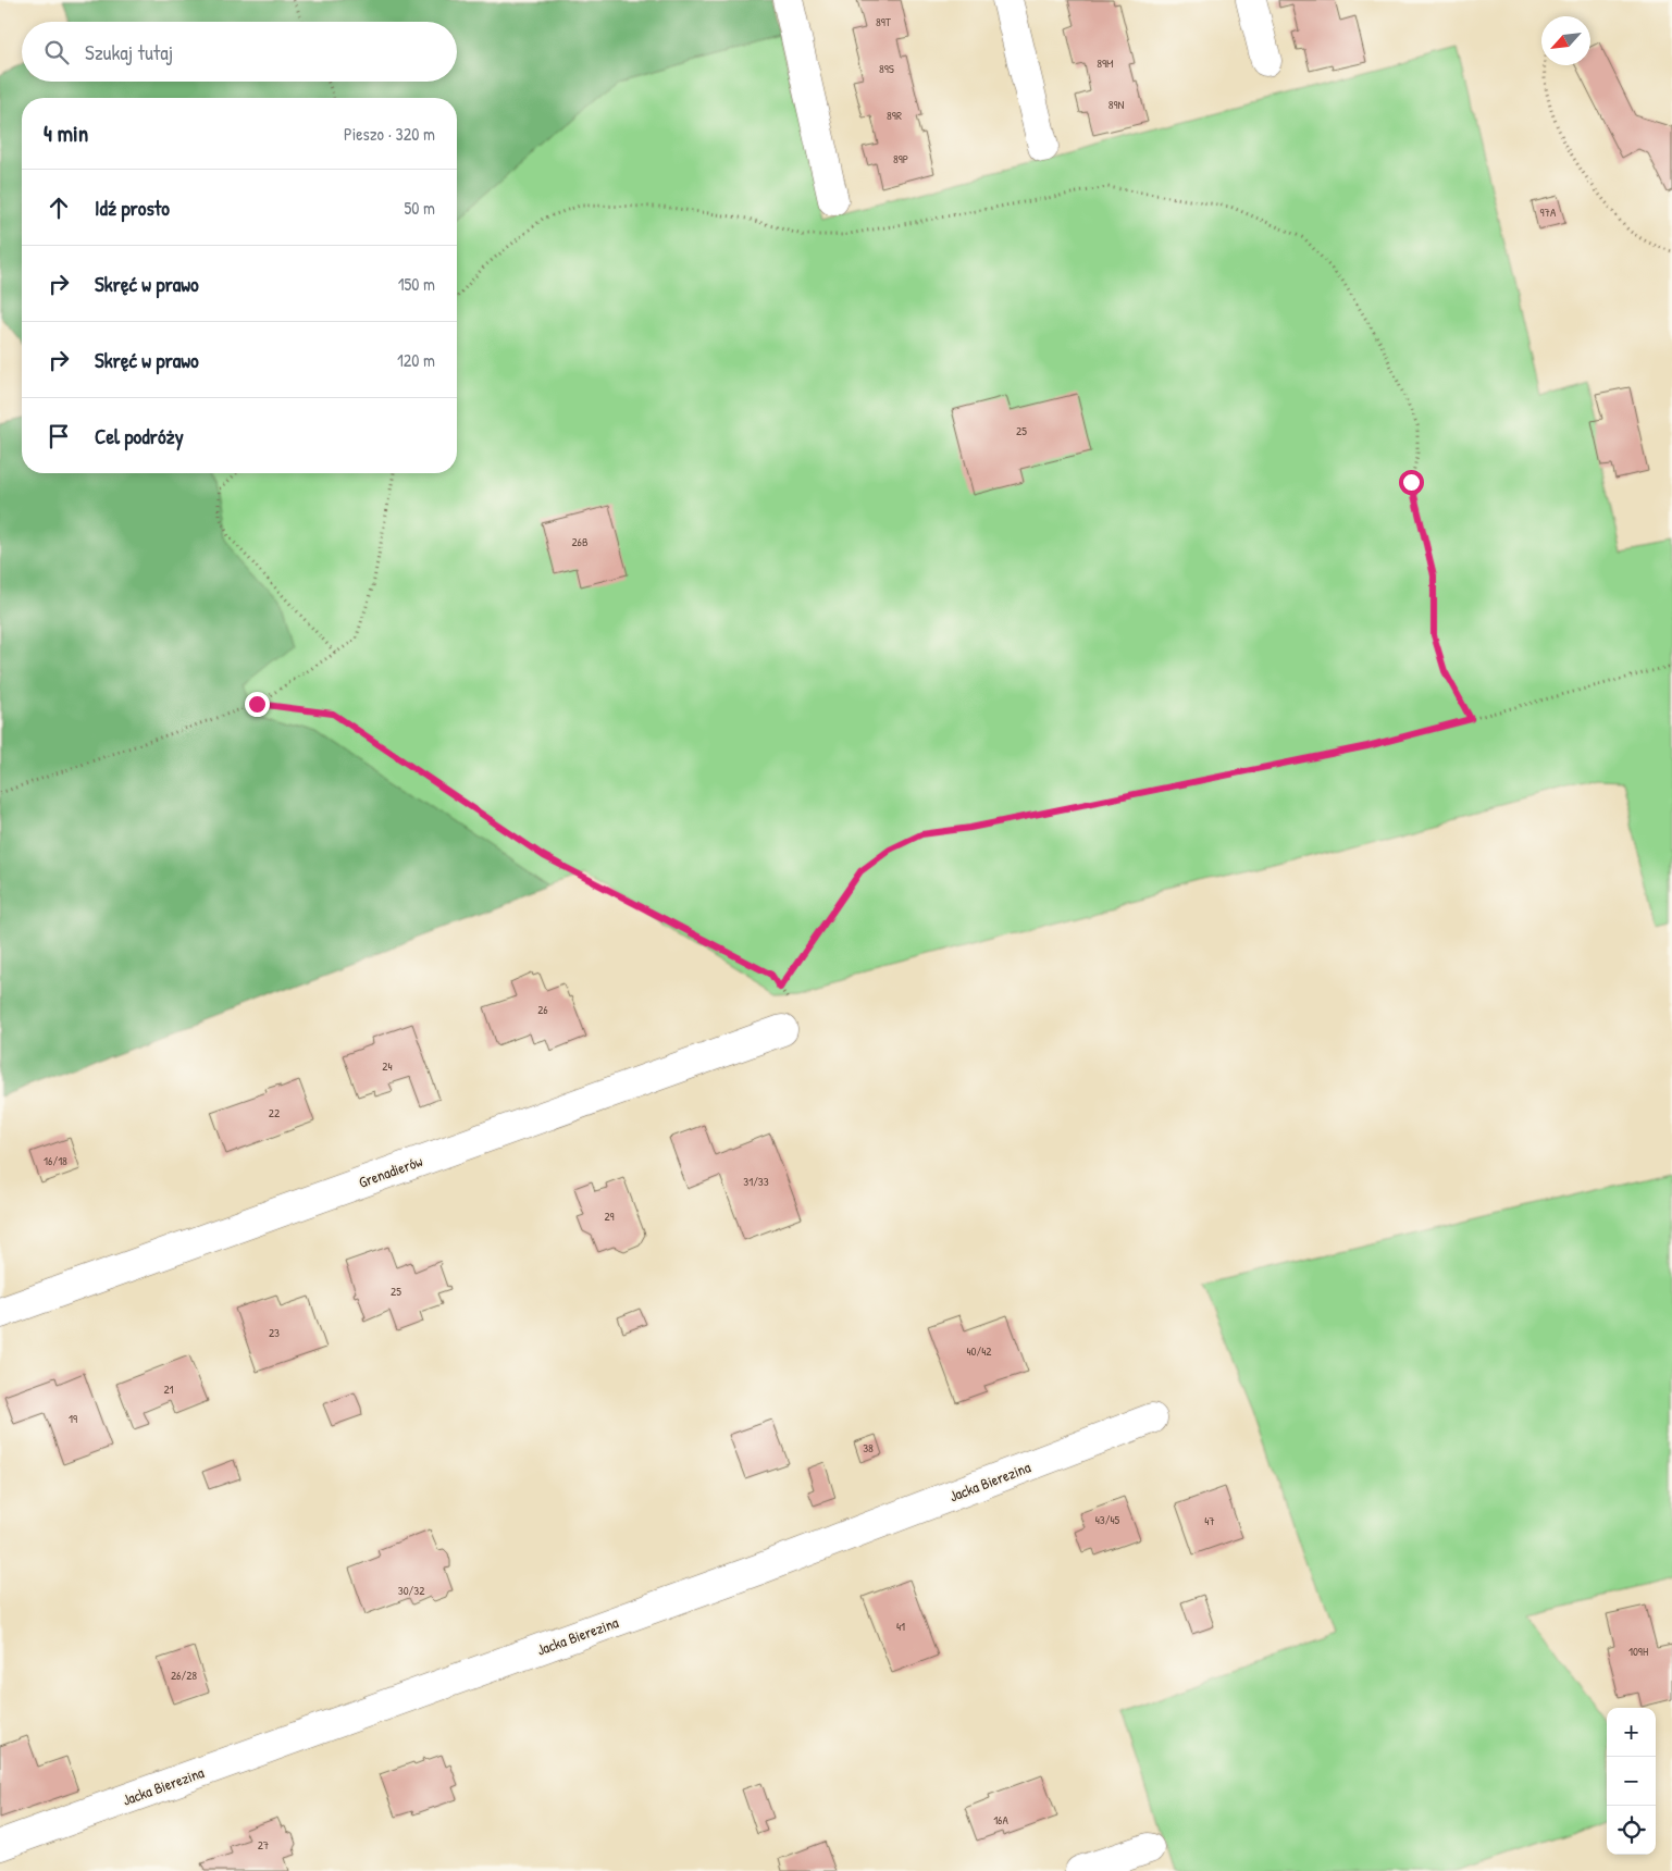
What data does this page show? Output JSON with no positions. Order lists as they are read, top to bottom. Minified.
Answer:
{"streets":{"street":["Grenadierów","Jacka Bierezina"]},"house_numbers":["89T","89M","89S","89N","89R","89P","97A","25","26B","26","24","22","16/18","31/33","29","25","23","40/42","21","19","38","43/45","47","30/32","41","109H","26/28","16A","27"],"north":"bottom left","page":{"search":"Szukaj tutaj","heading":["4 min","Pieszo · 320 m"],"list":[["Idź prosto","50 m"],["Skręć w prawo","150 m"],["Skręć w prawo","120 m"],"Cel podróży"],"map_buttons":["+","−"]}}
